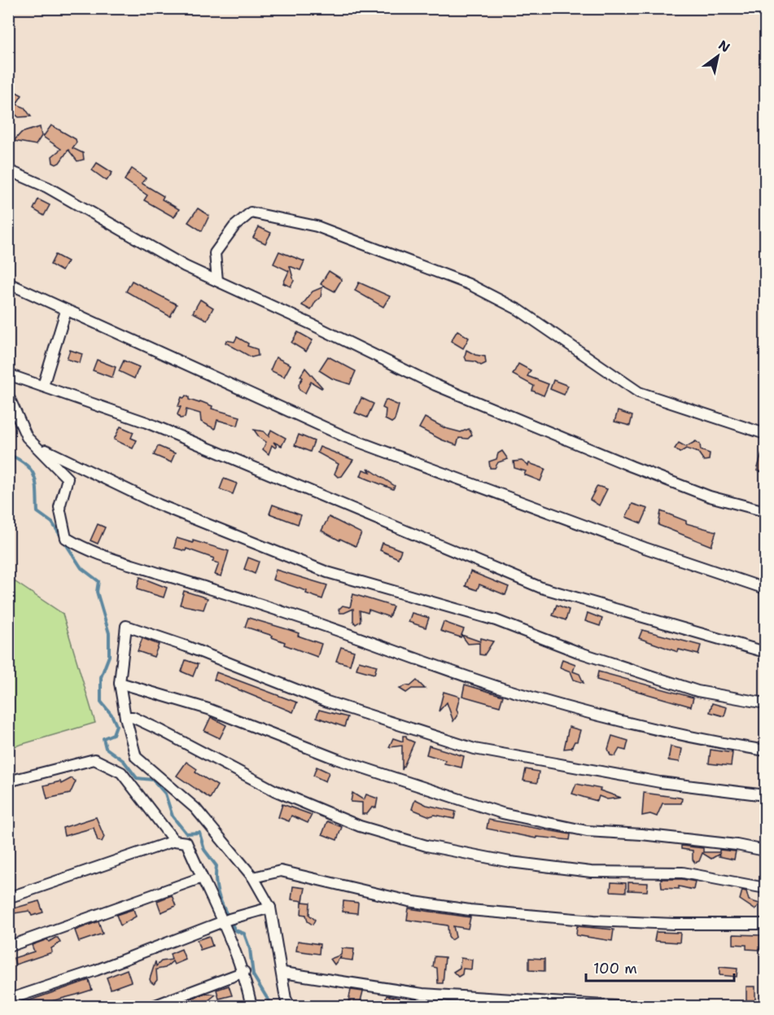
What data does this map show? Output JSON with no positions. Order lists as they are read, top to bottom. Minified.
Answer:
{"scale_bar":"100 m","north":"top right"}
